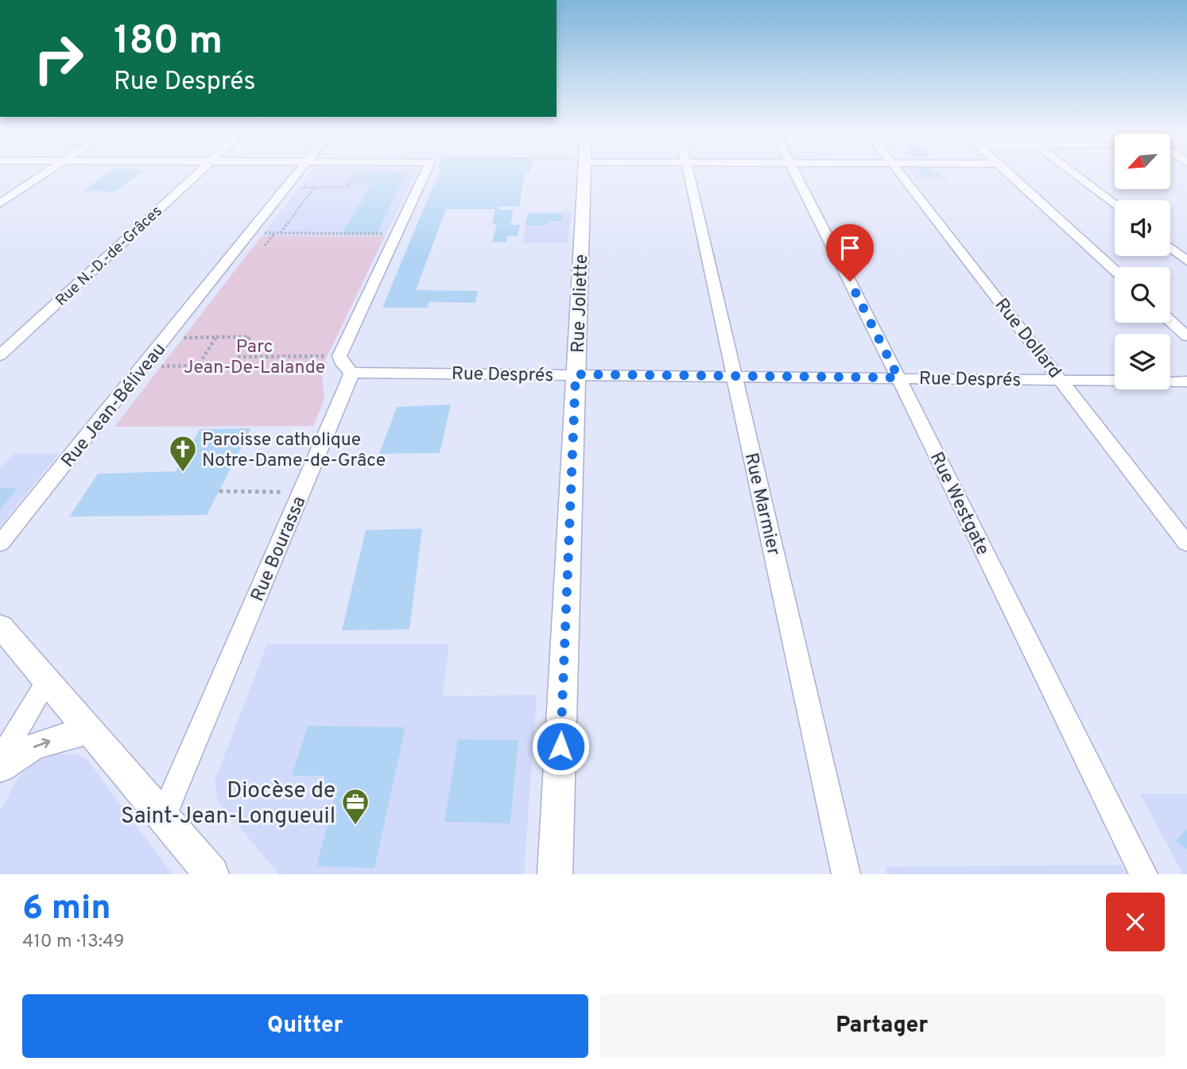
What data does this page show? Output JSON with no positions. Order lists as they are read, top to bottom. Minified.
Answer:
{"streets":{"street":["Rue N.-D.-de-Grâces","Rue Joliette","Rue Dollard","Rue Després","Rue Jean-Béliveau","Rue Westgate","Rue Marmier","Rue Bourassa"]},"crossings":[["Rue Joliette","Rue Després"],["Rue Dollard","Rue Després"],["Rue Després","Rue Westgate"],["Rue Després","Rue Marmier"],["Rue Després","Rue Bourassa"]],"parks":["Parc Jean-De-Lalande"],"places":{"church":["Paroisse catholique Notre-Dame-de-Grâce"],"office":["Diocèse de Saint-Jean-Longueuil"]},"north":"bottom left","page":{"turn":["180 m","Rue Després"],"heading":["6 min","410 m · 13:49"],"buttons":["Quitter","Partager"]}}
